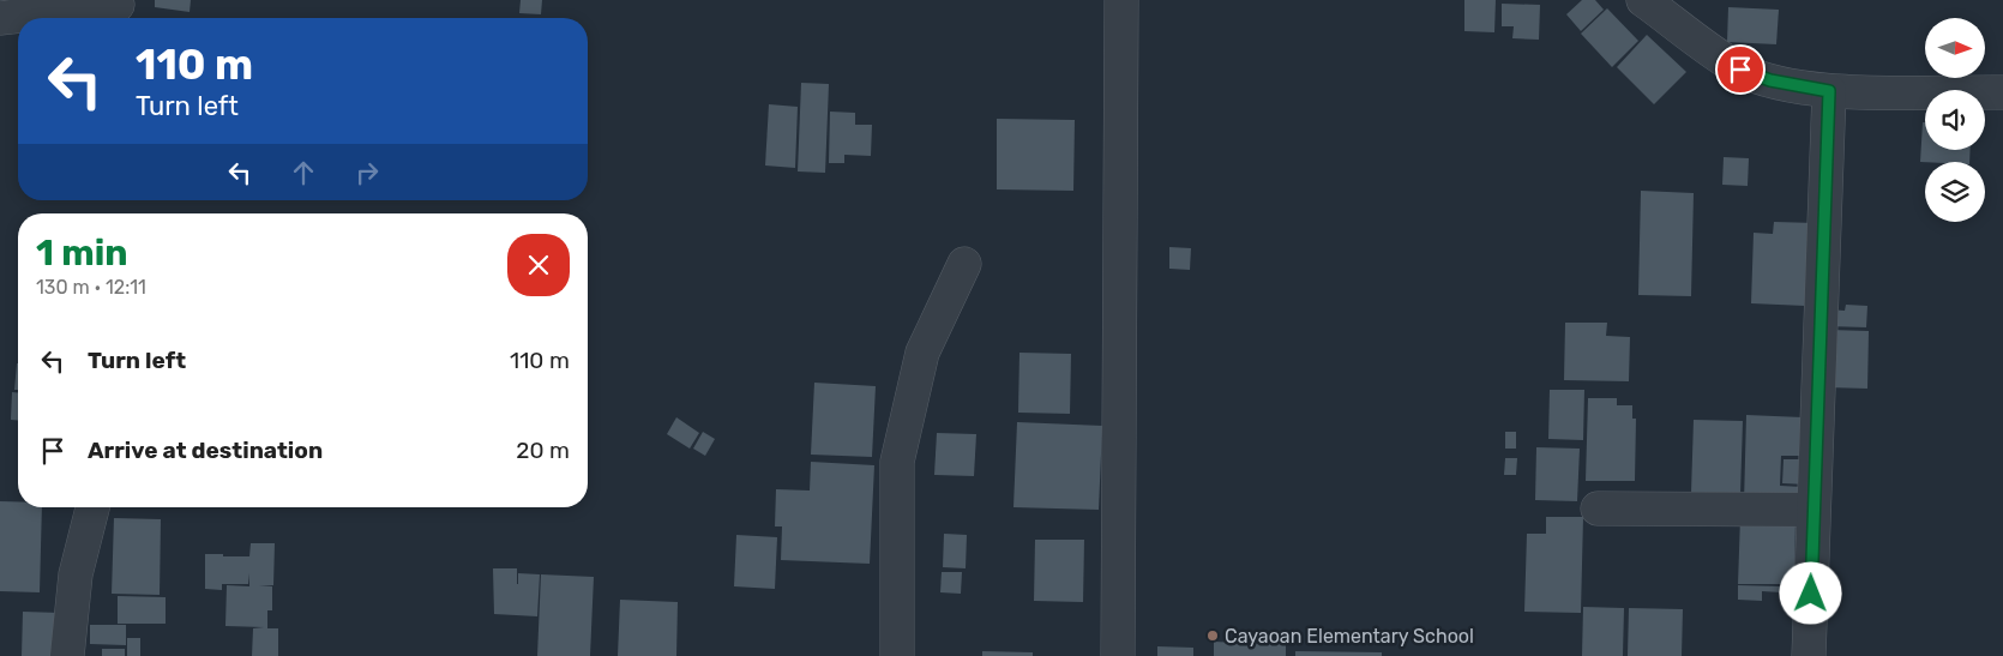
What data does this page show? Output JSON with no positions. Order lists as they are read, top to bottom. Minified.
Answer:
{"places":["Cayaoan Elementary School"],"north":"right","page":{"turn":["110 m","Turn left"],"heading":["1 min","130 m · 12:11"],"list":[{"name":"Turn left","value":"110 m"},{"name":"Arrive at destination","value":"20 m"}]}}
